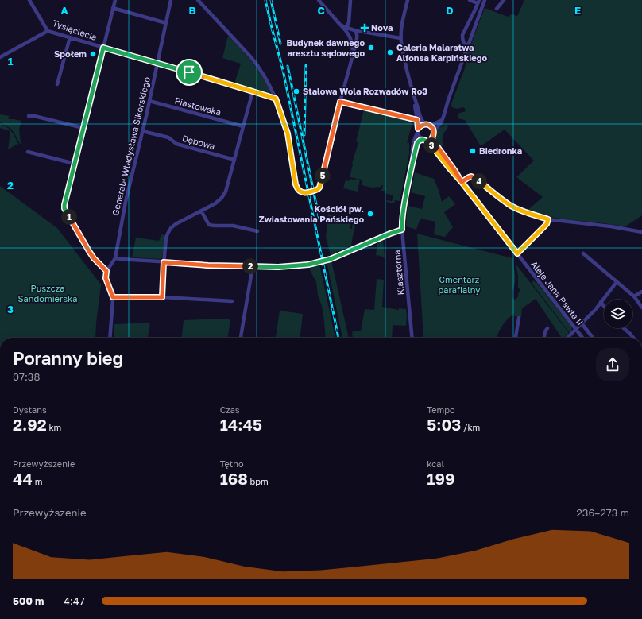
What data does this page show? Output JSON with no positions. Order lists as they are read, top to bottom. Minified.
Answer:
{"streets":{"street":["Tysiąclecia","Piastowska","Dębowa","Generała Władysława Sikorskiego","Klasztorna","Aleje Jana Pawła II"]},"crossings":[["Tysiąclecia","Generała Władysława Sikorskiego"],["Piastowska","Generała Władysława Sikorskiego"],["Dębowa","Generała Władysława Sikorskiego"]],"parks":["Cmentarz parafialny","Puszcza Sandomierska"],"places":{"health":["Nova"],"other":["Budynek dawnego aresztu sądowego","Galeria Malarstwa Alfonsa Karpińskiego","Społem","Stalowa Wola Rozwadów Ro3","Biedronka","Kościół pw. Zwiastowania Pańskiego"]},"page":{"pins":["3","5","4","1","2"],"heading":["Poranny bieg","07:38"],"stats":[["Dystans","2.92 km"],["Czas","14:45"],["Tempo","5:03 /km"],["Przewyższenie","44 m"],["Tętno","168 bpm"],["kcal","199"]],"chart":["Przewyższenie","236–273 m"],"list":[{"name":"500 m","note":"4:47"}]},"grid":{"columns":["A","B","C","D","E"],"rows":["1","2","3"]}}
